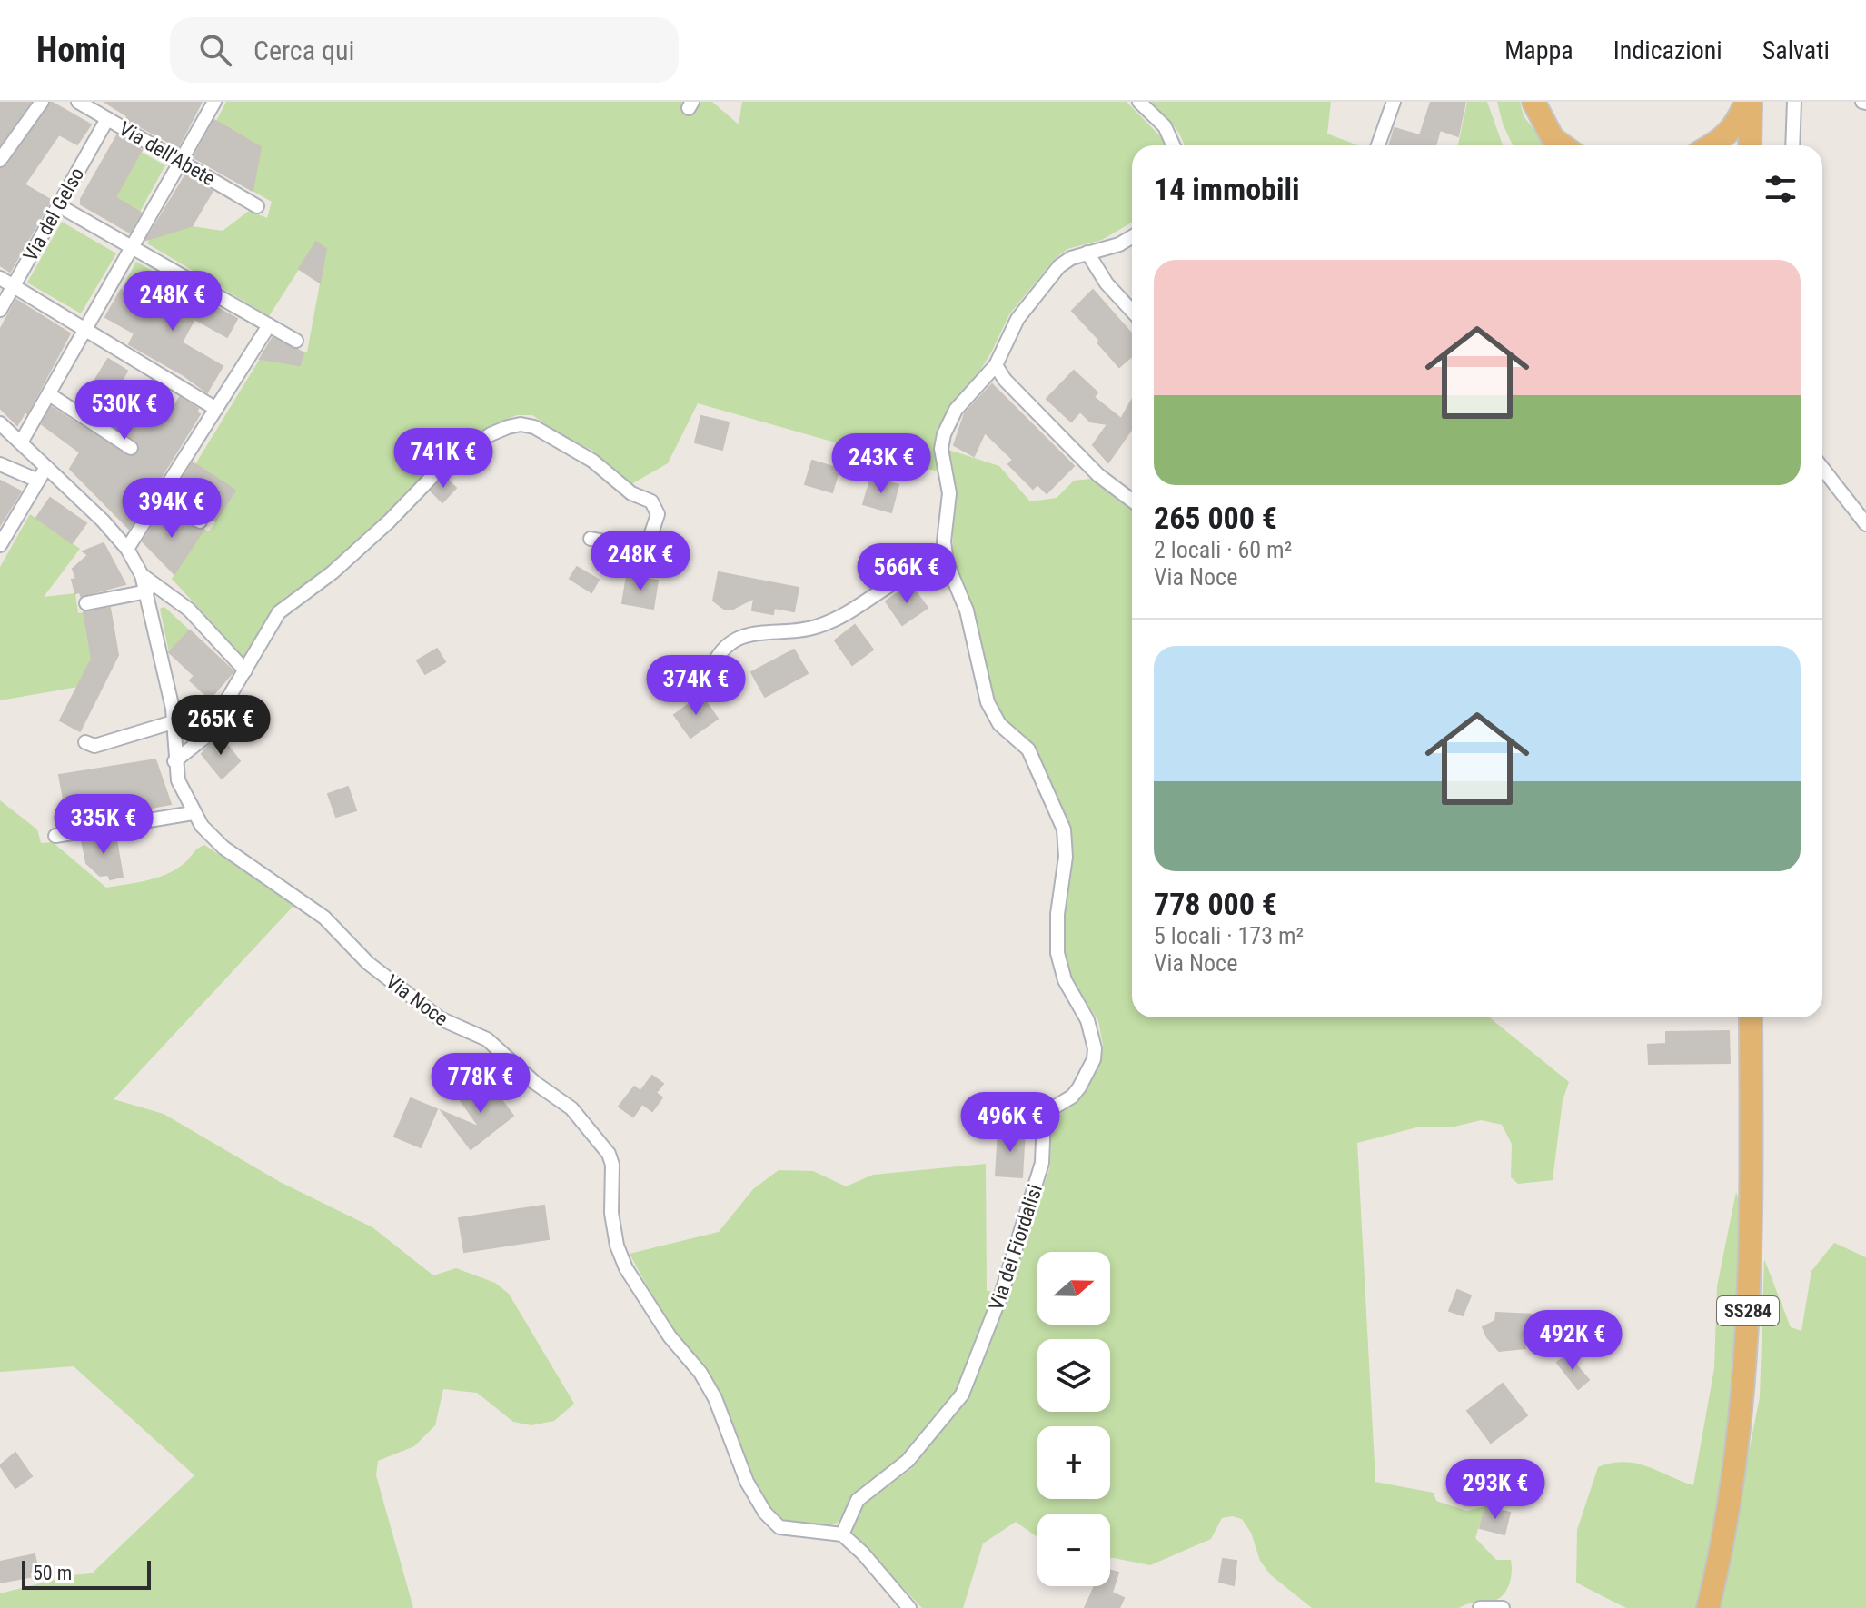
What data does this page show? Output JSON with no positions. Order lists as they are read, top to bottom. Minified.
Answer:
{"streets":{"main road":["SS284"],"street":["Via dell'Abete","Via del Gelso","Via Noce","Via dei Fiordalisi"]},"crossings":[["Via dell'Abete","Via del Gelso"],["Via Noce","Via dei Fiordalisi"]],"scale_bar":"50 m","north":"right","page":{"header":"Homiq","search":"Cerca qui","nav":["Mappa","Indicazioni","Salvati"],"heading":"14 immobili","list":[{"name":"265 000 €","note":"2 locali · 60 m² · Via Noce"},{"name":"778 000 €","note":"5 locali · 173 m² · Via Noce"}],"price":["248K €","530K €","741K €","243K €","394K €","248K €","566K €","374K €","265K €","335K €","778K €","496K €","492K €","293K €"],"map_buttons":["+","−"],"scale":"50 m"}}
